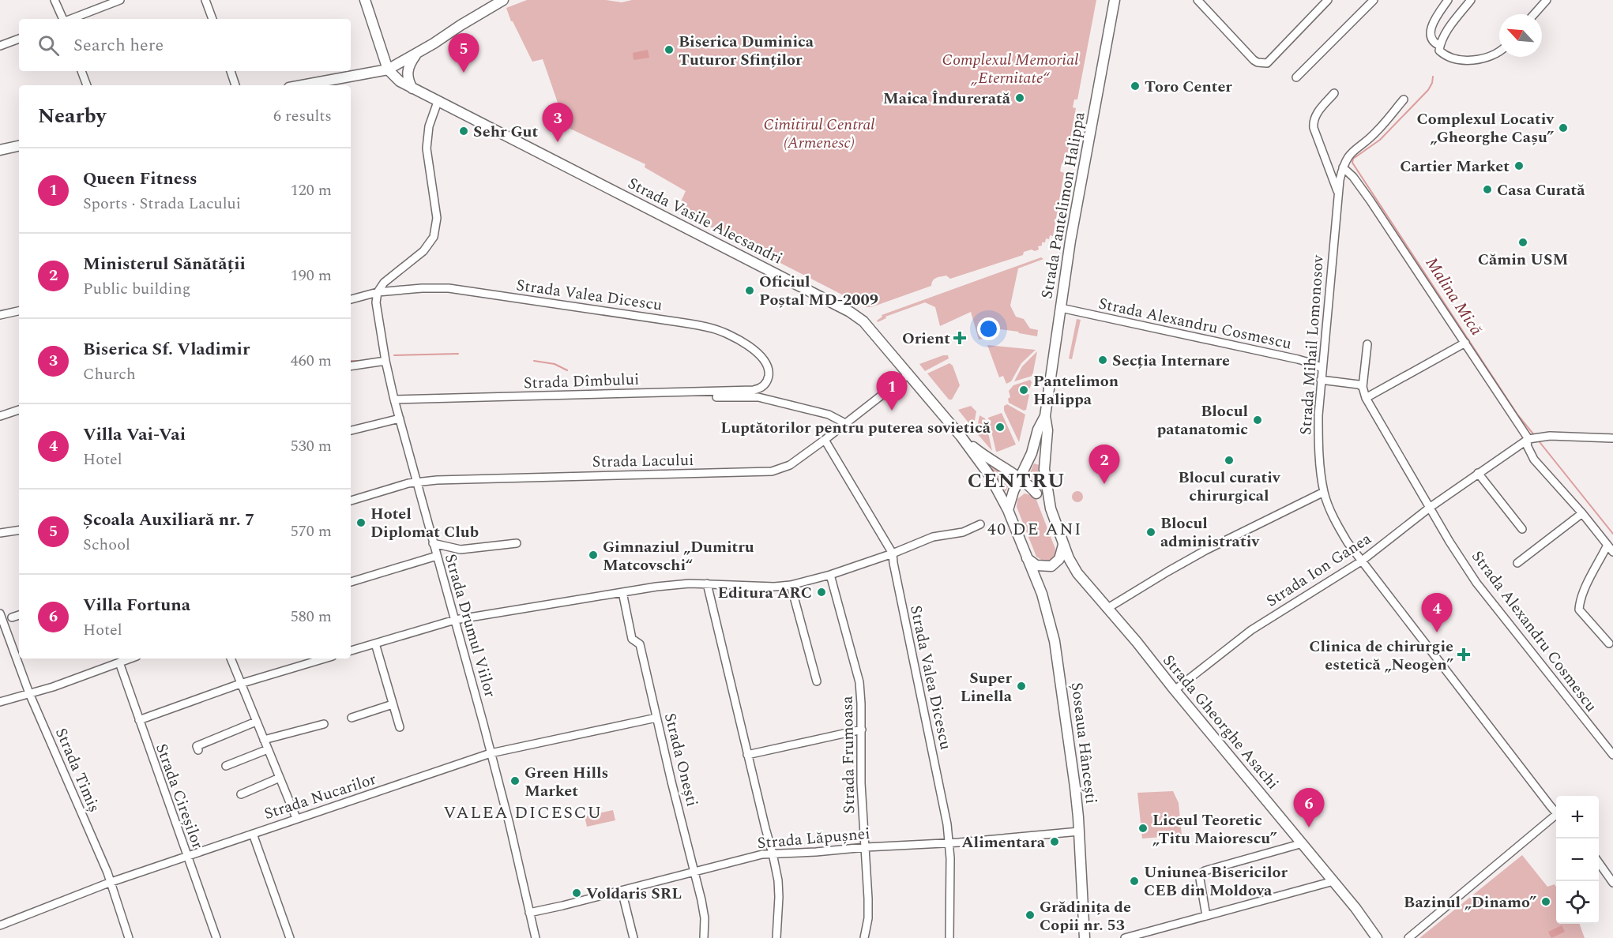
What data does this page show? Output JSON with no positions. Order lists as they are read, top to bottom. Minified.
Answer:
{"streets":{"main road":["Strada Pantelimon Halippa","Strada Vasile Alecsandri","Strada Gheorghe Asachi","Șoseaua Hâncești"],"street":["Strada Valea Dicescu","Strada Alexandru Cosmescu","Strada Mihail Lomonosov","Strada Dîmbului","Strada Lacului","Strada Ion Ganea","Strada Drumul Viilor","Strada Frumoasa","Strada Onești","Strada Timiș","Strada Cireșilor","Strada Nucarilor","Strada Lăpușnei"]},"crossings":[["Strada Pantelimon Halippa","Strada Vasile Alecsandri"],["Strada Pantelimon Halippa","Strada Alexandru Cosmescu"],["Strada Pantelimon Halippa","Strada Gheorghe Asachi"],["Strada Pantelimon Halippa","Șoseaua Hâncești"],["Strada Vasile Alecsandri","Strada Lacului"],["Strada Vasile Alecsandri","Șoseaua Hâncești"],["Strada Valea Dicescu","Strada Dîmbului"],["Strada Valea Dicescu","Strada Lacului"],["Strada Valea Dicescu","Strada Drumul Viilor"],["Strada Valea Dicescu","Strada Lăpușnei"],["Strada Alexandru Cosmescu","Strada Mihail Lomonosov"],["Strada Alexandru Cosmescu","Strada Ion Ganea"],["Strada Mihail Lomonosov","Strada Ion Ganea"],["Strada Dîmbului","Strada Drumul Viilor"],["Strada Lacului","Strada Drumul Viilor"],["Strada Ion Ganea","Strada Gheorghe Asachi"],["Strada Drumul Viilor","Strada Nucarilor"],["Strada Drumul Viilor","Strada Lăpușnei"],["Șoseaua Hâncești","Strada Lăpușnei"],["Strada Frumoasa","Strada Lăpușnei"],["Strada Onești","Strada Nucarilor"],["Strada Onești","Strada Lăpușnei"],["Strada Timiș","Strada Nucarilor"],["Strada Cireșilor","Strada Nucarilor"]],"districts":["CENTRU","40 DE ANI","VALEA DICESCU"],"water":["Malina Mică"],"parks":["Complexul Memorial „Eternitate“","Cimitirul Central (Armenesc)"],"places":{"other":["Biserica Duminica Tuturor Sfinților","Toro Center","Maica Îndurerată","Complexul Locativ „Gheorghe Cașu”","Sehr Gut","Cartier Market","Casa Curată","Cămin USM","Oficiul Poștal MD-2009","Secția Internare","Pantelimon Halippa","Blocul patanatomic","Luptătorilor pentru puterea sovietică","Blocul curativ chirurgical","Hotel Diplomat Club","Blocul administrativ","Gimnaziul „Dumitru Matcovschi“","Editura ARC","Super Linella","Green Hills Market","Liceul Teoretic „Titu Maiorescu”","Alimentara","Uniunea Bisericilor CEB din Moldova","Voldaris SRL","Bazinul „Dinamo”","Grădinița de Copii nr. 53"],"health":["Orient","Clinica de chirurgie estetică „Neogen”"]},"north":"top left","page":{"search":"Search here","pins":["5","3","1","2","4","6"],"heading":["Nearby","6 results"],"list":[{"mark":"1","name":"Queen Fitness","note":"Sports · Strada Lacului","value":"120 m"},{"mark":"2","name":"Ministerul Sănătății","note":"Public building","value":"190 m"},{"mark":"3","name":"Biserica Sf. Vladimir","note":"Church","value":"460 m"},{"mark":"4","name":"Villa Vai-Vai","note":"Hotel","value":"530 m"},{"mark":"5","name":"Școala Auxiliară nr. 7","note":"School","value":"570 m"},{"mark":"6","name":"Villa Fortuna","note":"Hotel","value":"580 m"}],"map_buttons":["+","−"]}}
